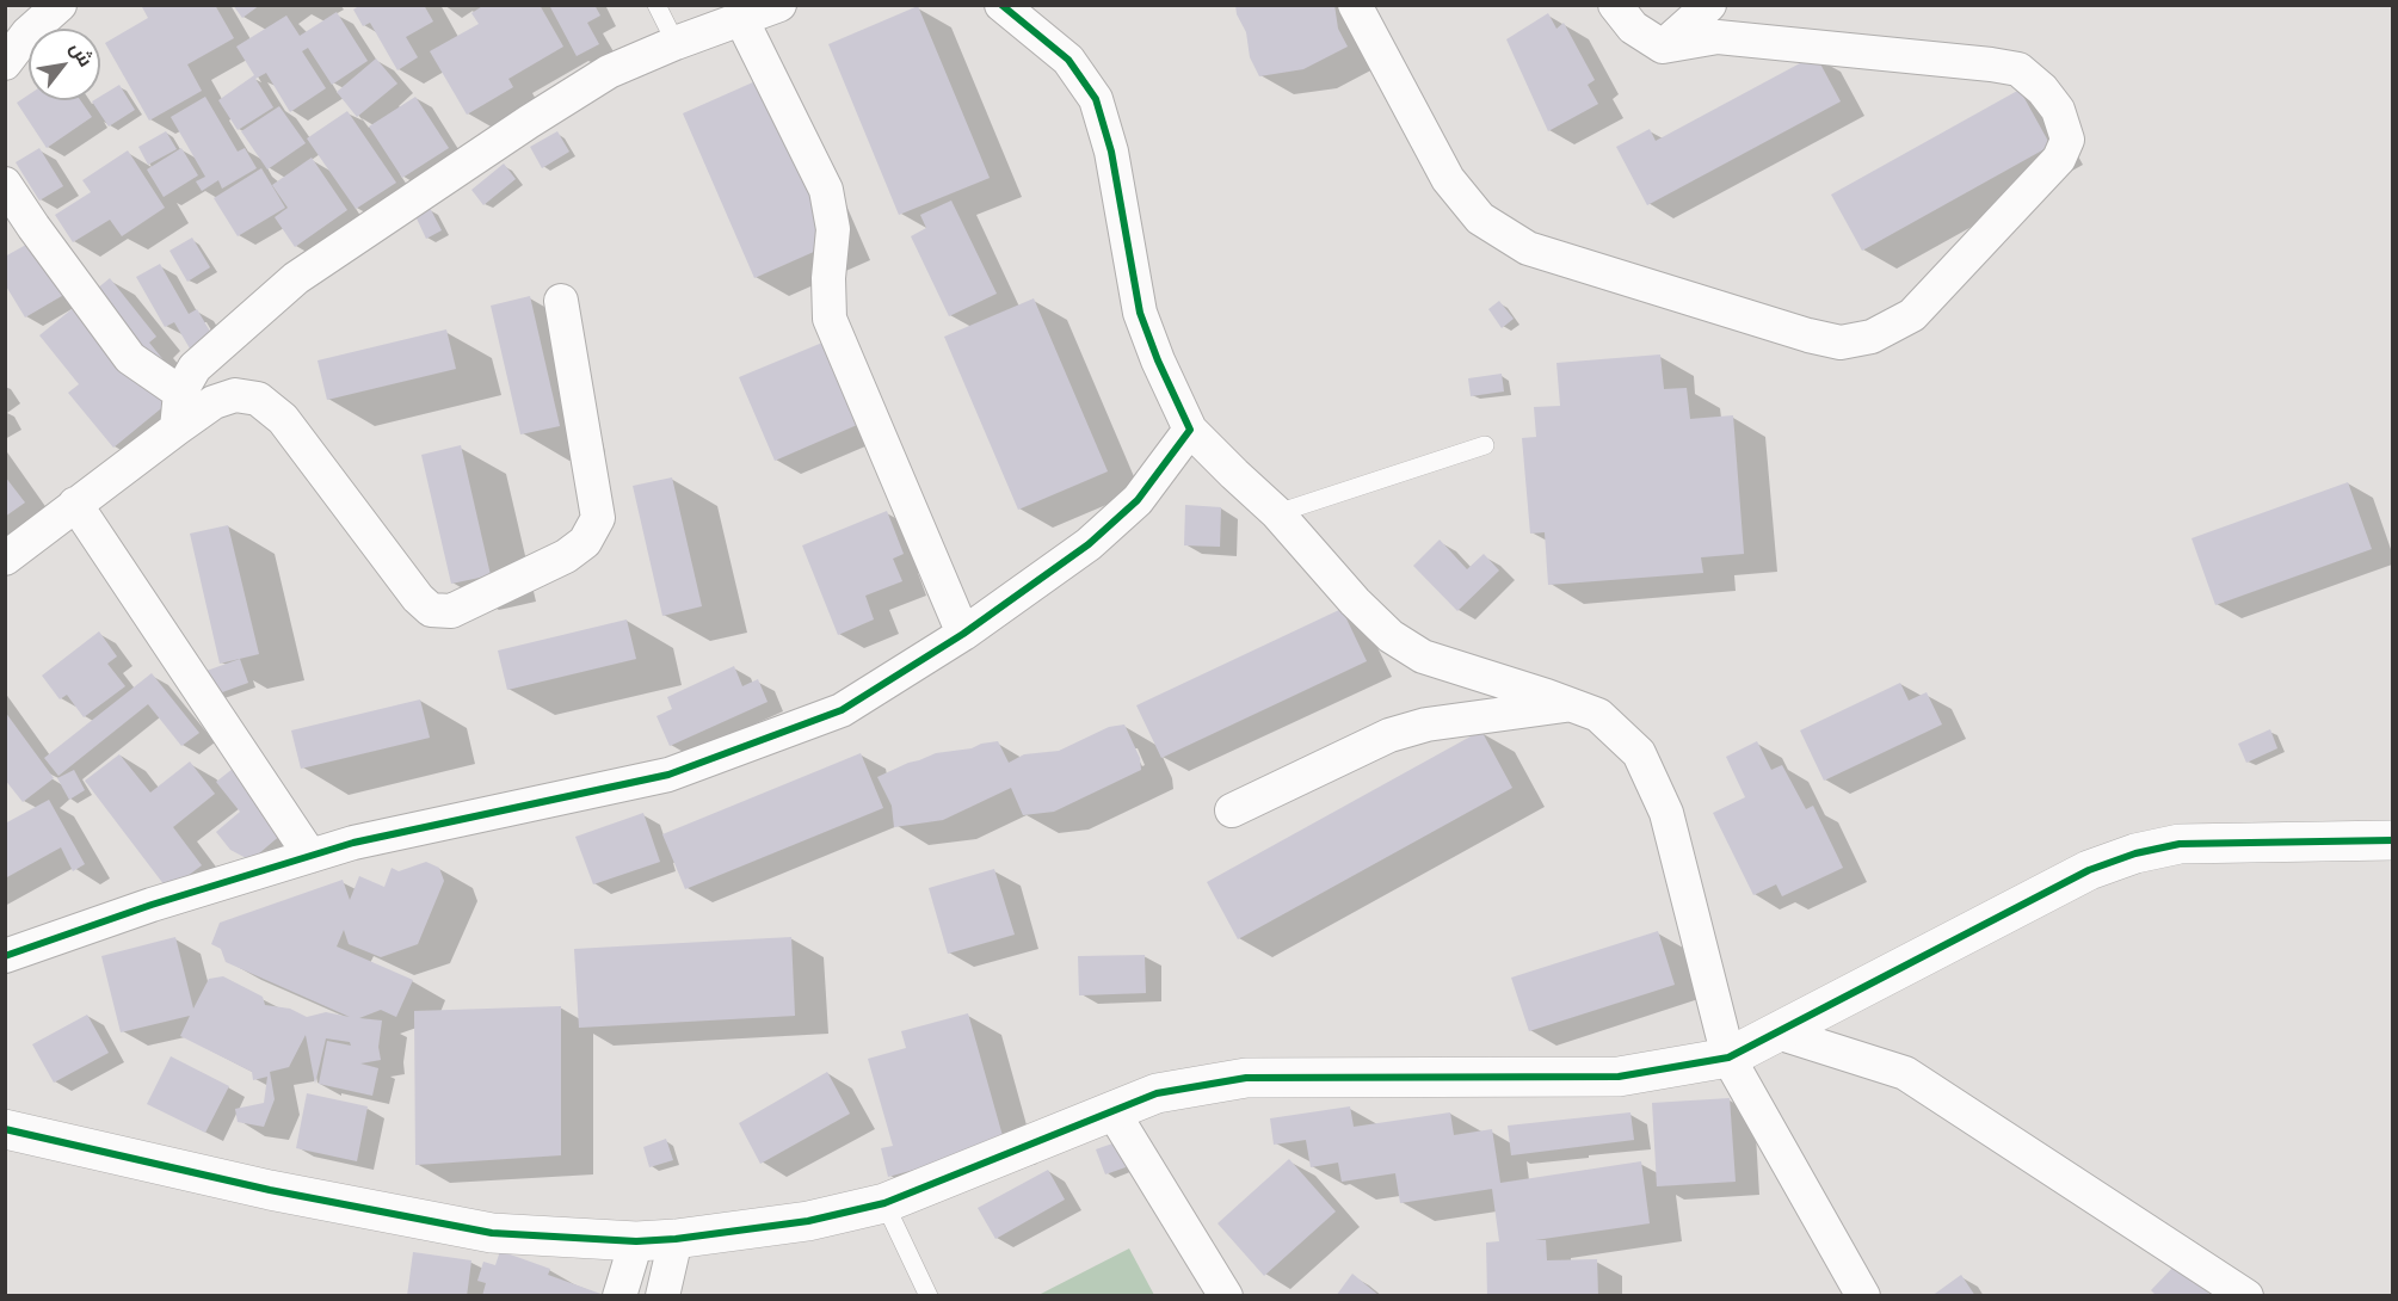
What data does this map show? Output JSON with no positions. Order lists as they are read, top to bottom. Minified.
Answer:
{"north":"top right"}
